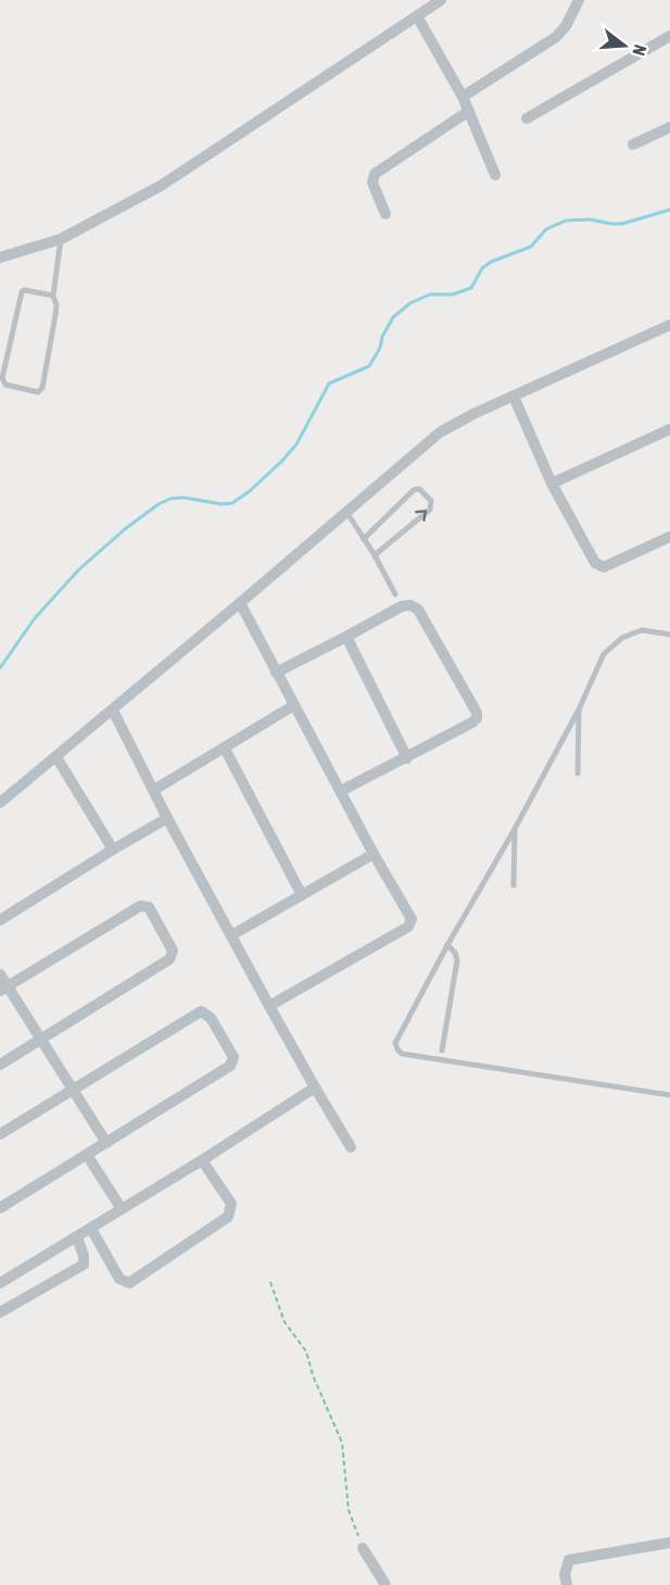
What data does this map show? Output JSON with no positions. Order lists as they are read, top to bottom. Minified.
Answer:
{"north":"right"}
